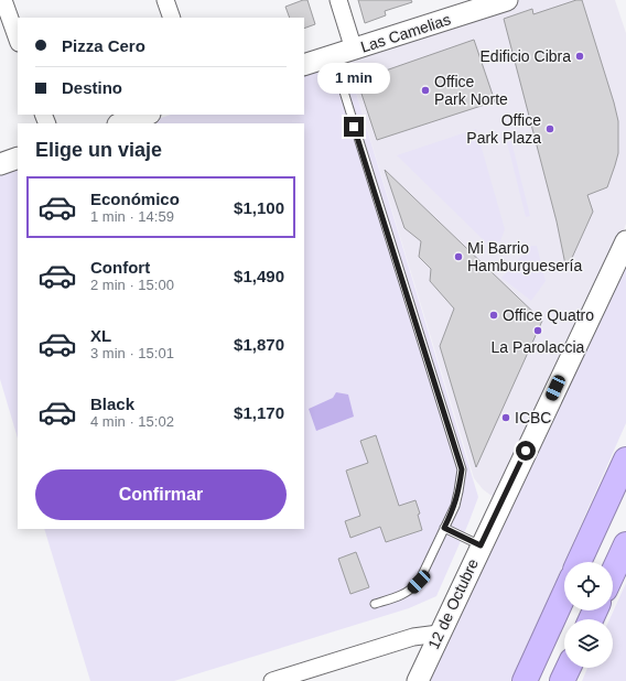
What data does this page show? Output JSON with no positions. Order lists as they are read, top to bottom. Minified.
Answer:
{"streets":{"street":["Las Camelias","12 de Octubre"]},"places":["Edificio Cibra","Office Park Norte","Office Park Plaza","Mi Barrio Hamburguesería","Office Quatro","La Parolaccia","ICBC"],"page":{"banner":["Pizza Cero","Destino"],"bubble":"1 min","heading":"Elige un viaje","list":[{"name":"Económico","note":"1 min · 14:59","value":"$1,100"},{"name":"Confort","note":"2 min · 15:00","value":"$1,490"},{"name":"XL","note":"3 min · 15:01","value":"$1,870"},{"name":"Black","note":"4 min · 15:02","value":"$1,170"}],"buttons":"Confirmar"}}
